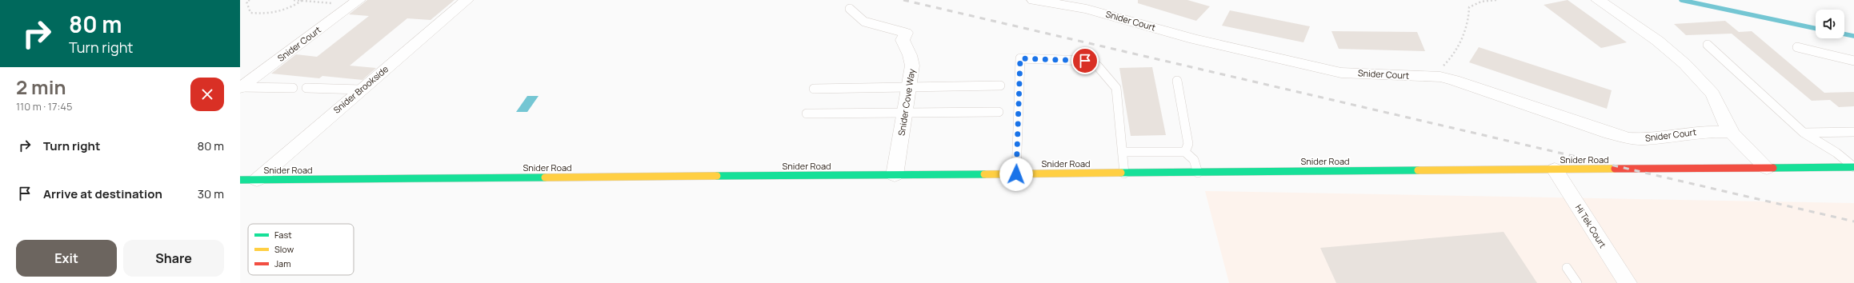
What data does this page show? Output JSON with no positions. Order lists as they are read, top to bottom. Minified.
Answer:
{"streets":{"street":["Snider Court","Snider Brookside","Snider Cove Way","Snider Road","Hi Tek Court"]},"crossings":[["Snider Brookside","Snider Road"],["Snider Cove Way","Snider Road"],["Snider Road","Hi Tek Court"]],"legend":["Fast","Slow","Jam"],"page":{"turn":["80 m","Turn right"],"heading":["2 min","110 m · 17:45"],"list":[{"name":"Turn right","value":"80 m"},{"name":"Arrive at destination","value":"30 m"}],"buttons":["Exit","Share"]}}
